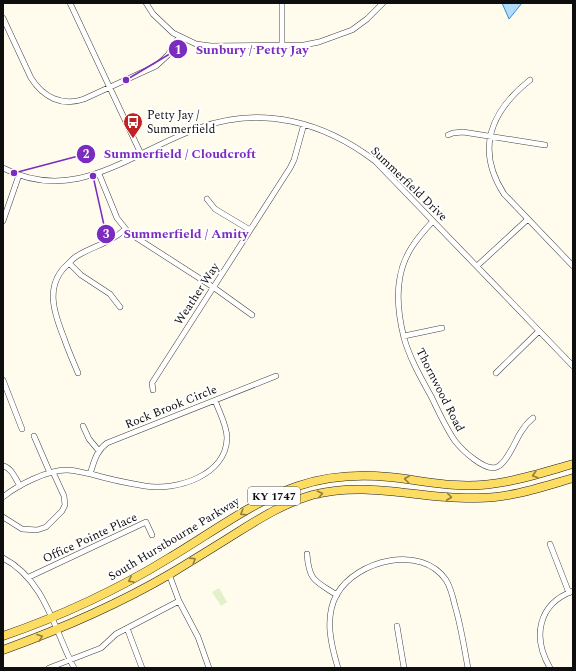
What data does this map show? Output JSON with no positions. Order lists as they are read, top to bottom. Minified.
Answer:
{"streets":{"main road":["KY 1747","South Hurstbourne Parkway"],"street":["Summerfield Drive","Weather Way","Thornwood Road","Rock Brook Circle","Office Pointe Place"]},"crossings":[["Summerfield Drive","Weather Way"],["Summerfield Drive","Thornwood Road"]],"places":{"other":["Sunbury / Petty Jay","Summerfield / Cloudcroft","Summerfield / Amity"],"bus stop":["Petty Jay / Summerfield"]}}
